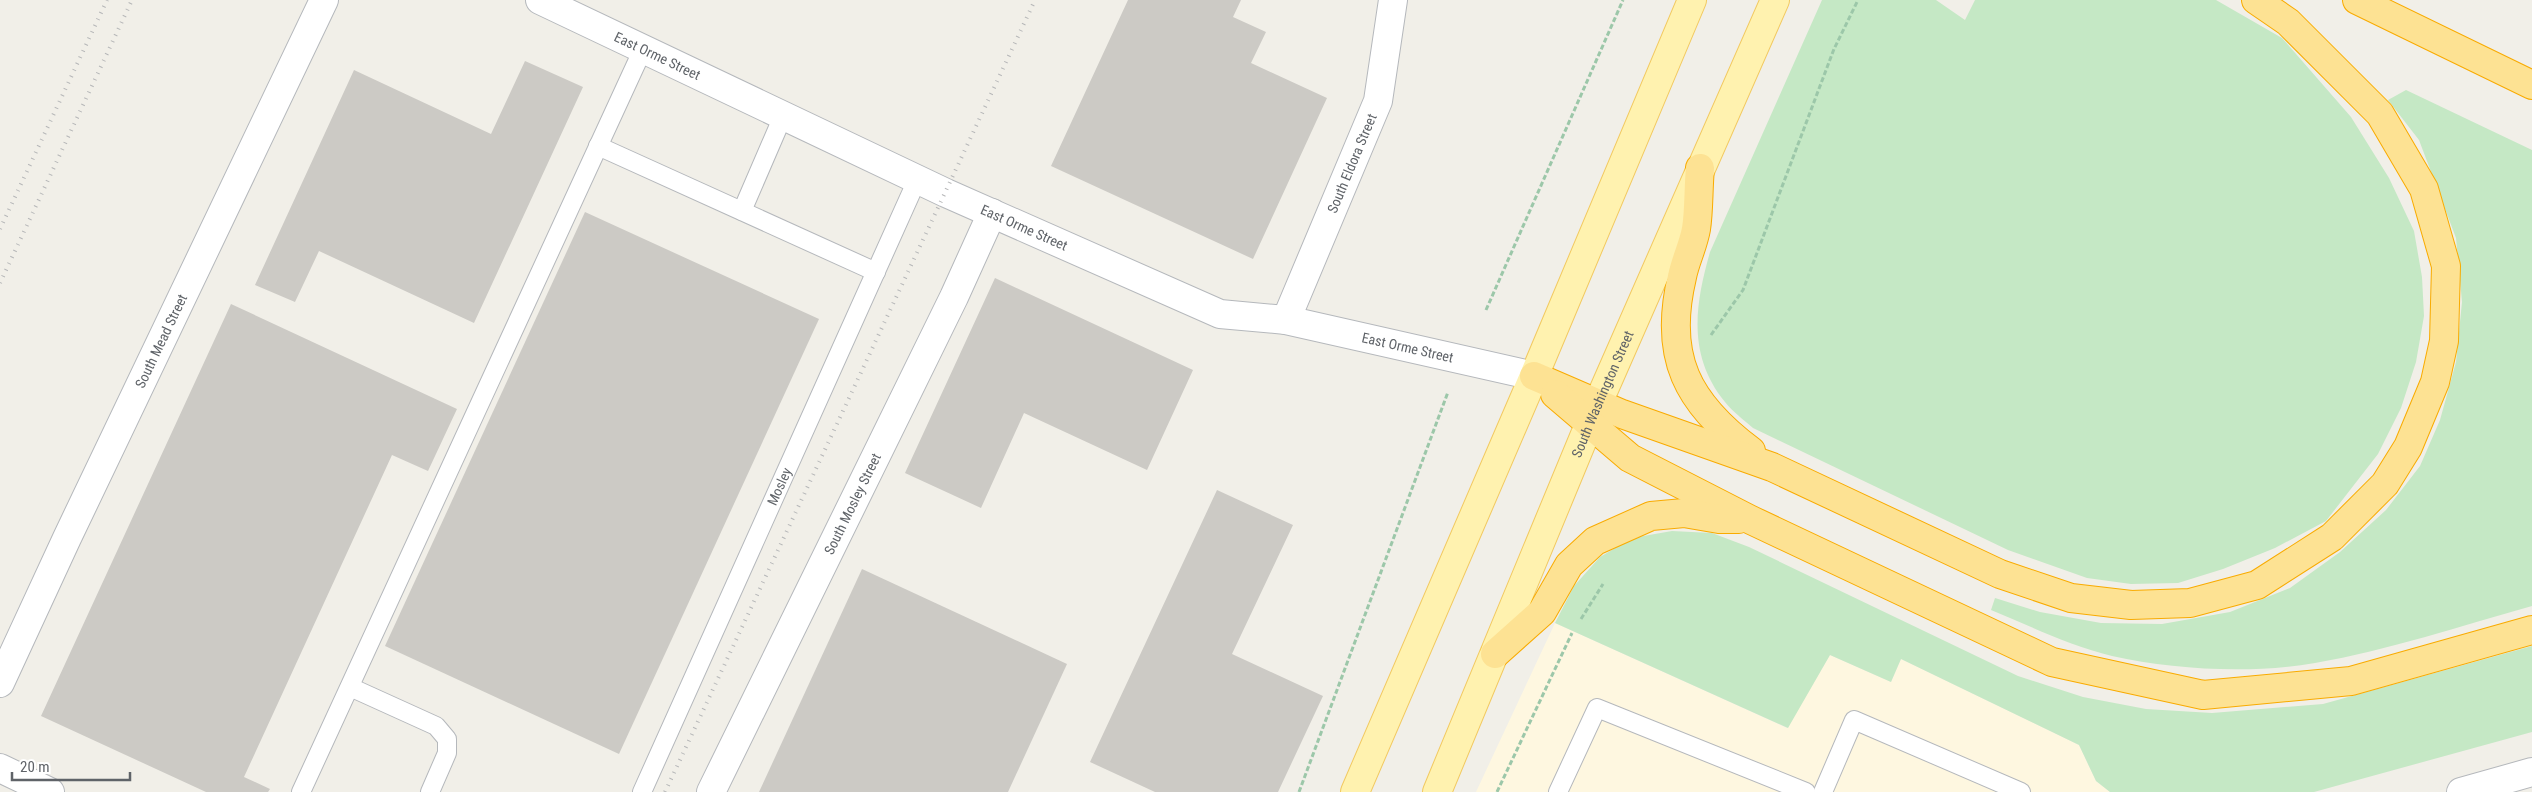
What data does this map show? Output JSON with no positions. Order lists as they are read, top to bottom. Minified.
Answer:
{"streets":{"main road":["South Washington Street"],"street":["East Orme Street","South Eldora Street","South Mead Street","South Mosley Street"],"lane":["Mosley"]},"crossings":[["East Orme Street","South Eldora Street"],["East Orme Street","Mosley"],["East Orme Street","South Mosley Street"]],"scale_bar":"20 m"}
